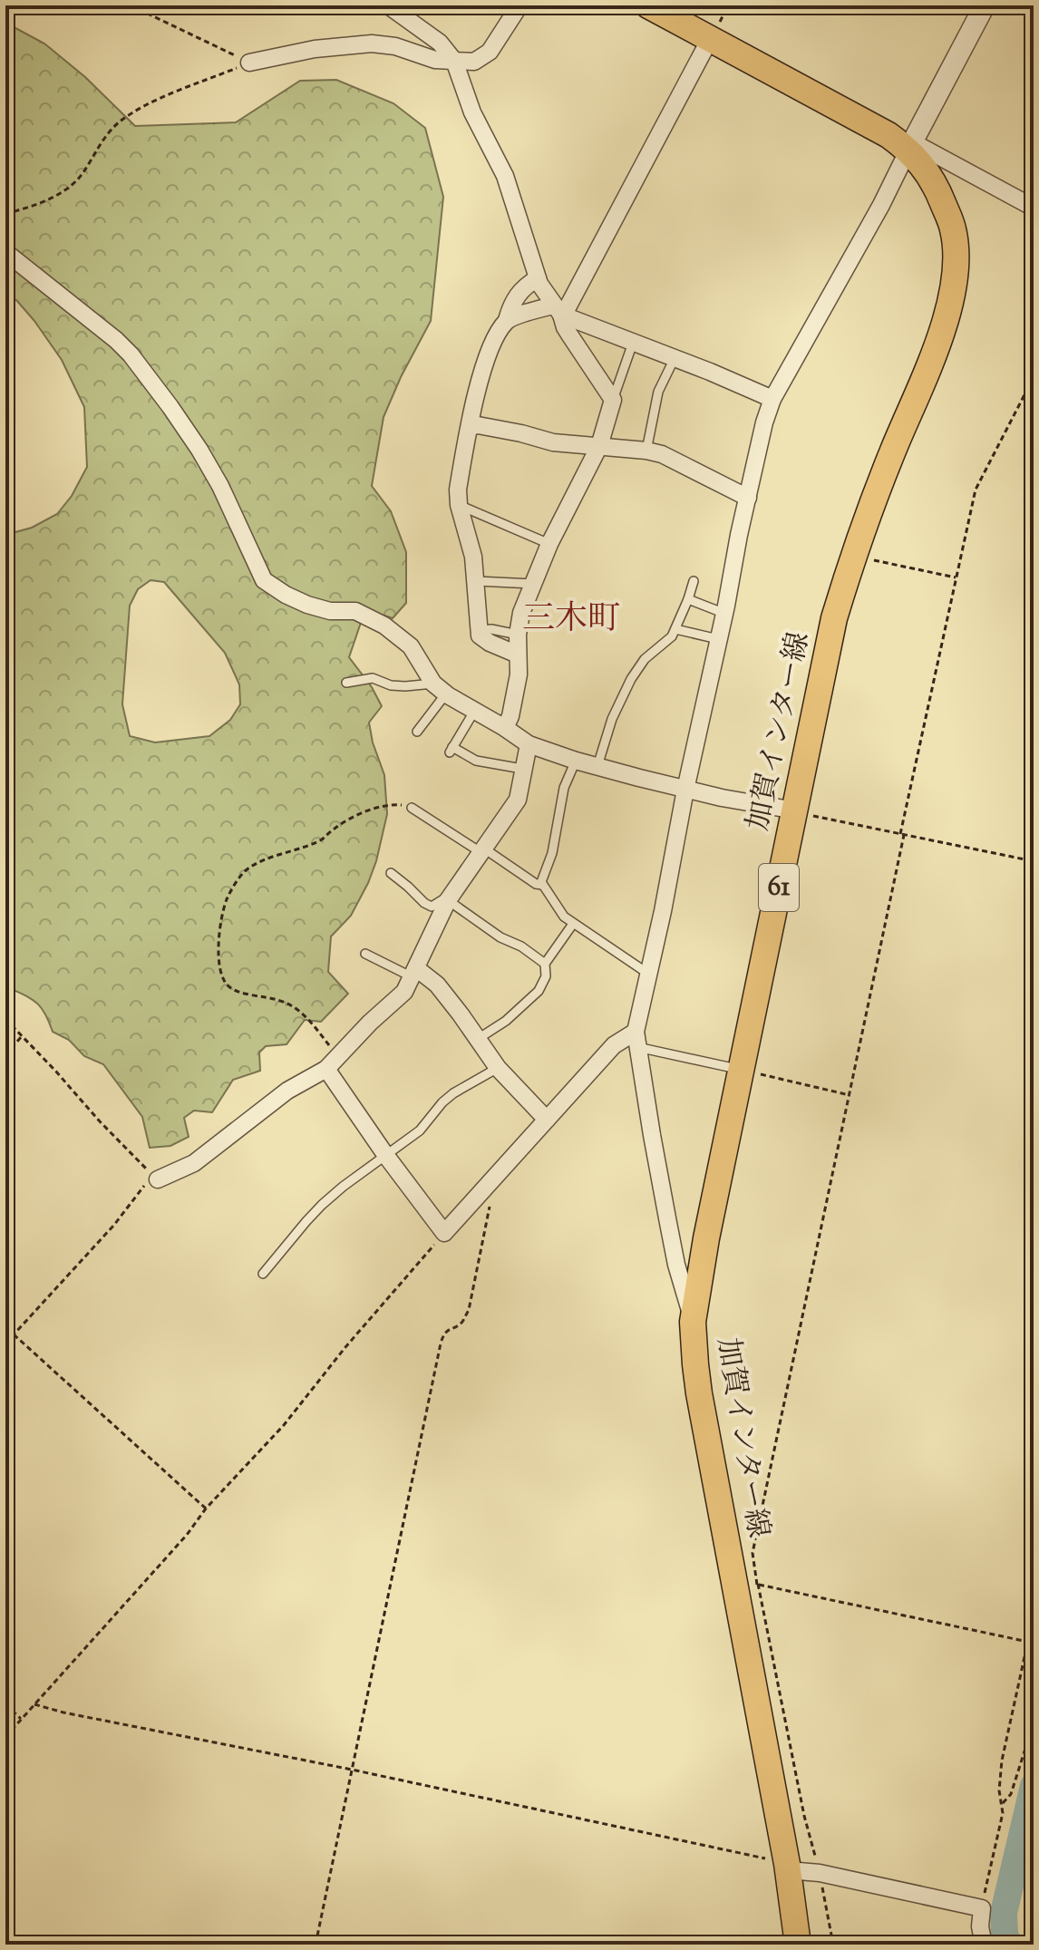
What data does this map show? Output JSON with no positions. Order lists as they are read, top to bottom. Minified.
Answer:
{"streets":{"main road":["加賀インター線","61"]},"districts":["三木町"]}
